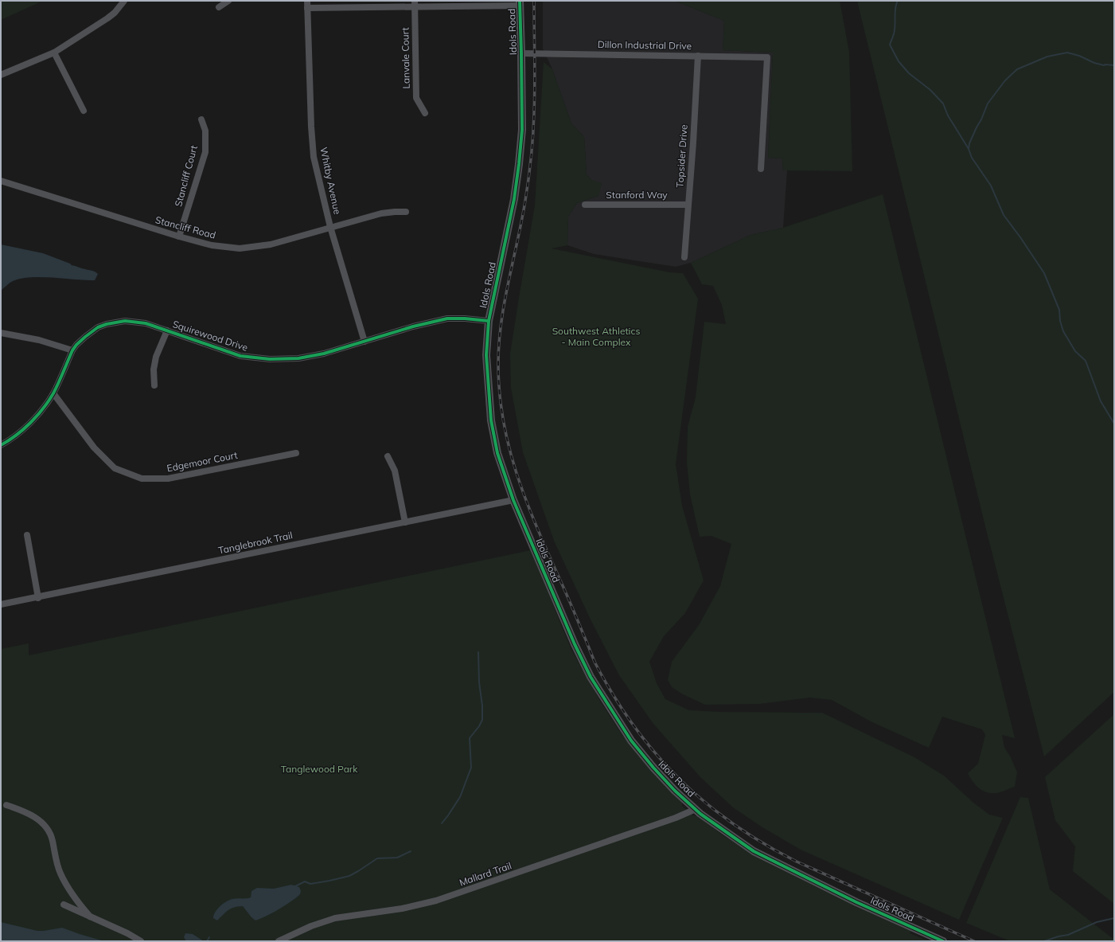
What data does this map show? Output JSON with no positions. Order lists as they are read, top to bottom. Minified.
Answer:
{"streets":{"street":["Idols Road","Dillon Industrial Drive","Lanvale Court","Topsider Drive","Stancliff Court","Whitby Avenue","Stanford Way","Stancliff Road","Squirewood Drive","Edgemoor Court","Tanglebrook Trail","Mallard Trail"]},"crossings":[["Idols Road","Dillon Industrial Drive"],["Idols Road","Squirewood Drive"],["Idols Road","Tanglebrook Trail"],["Idols Road","Mallard Trail"],["Dillon Industrial Drive","Topsider Drive"],["Topsider Drive","Stanford Way"],["Stancliff Court","Stancliff Road"],["Whitby Avenue","Stancliff Road"],["Whitby Avenue","Squirewood Drive"],["Squirewood Drive","Edgemoor Court"]],"parks":["Southwest Athletics - Main Complex","Tanglewood Park"]}
